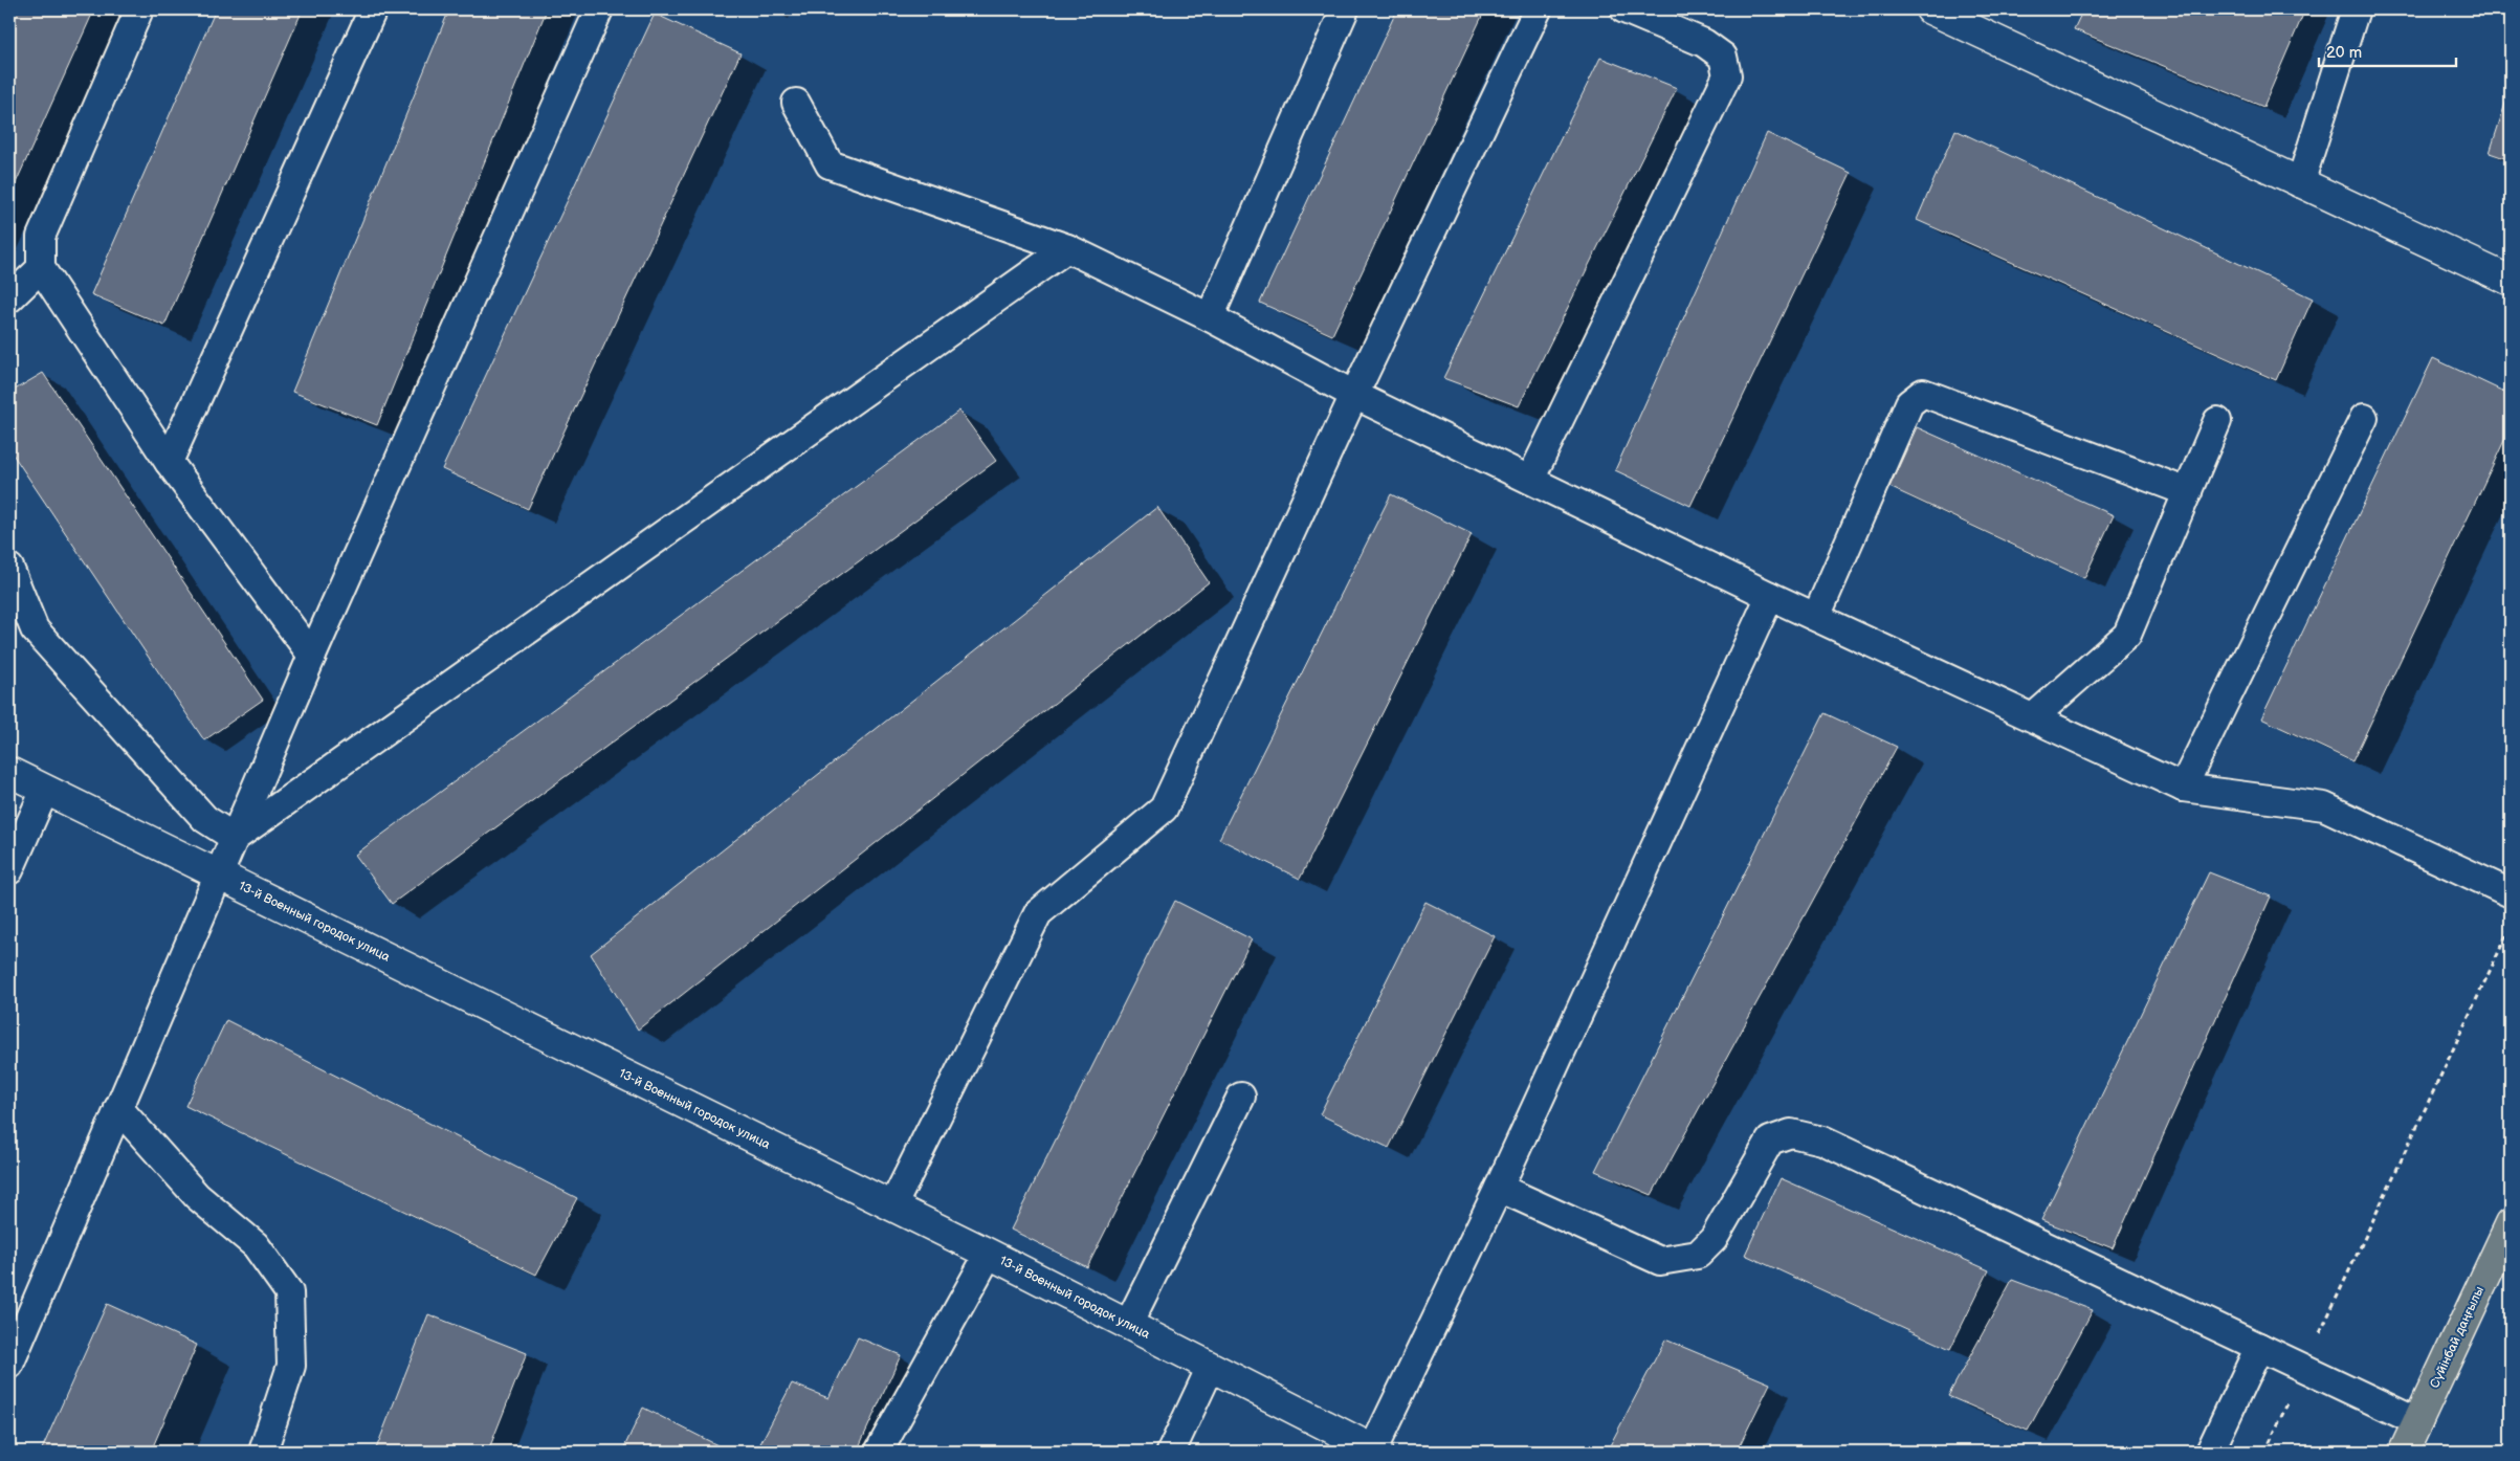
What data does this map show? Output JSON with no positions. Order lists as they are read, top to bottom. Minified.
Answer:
{"streets":{"main road":["Сүйінбай даңғылы"],"street":["13-й Военный городок улица"]},"scale_bar":"20 m"}
